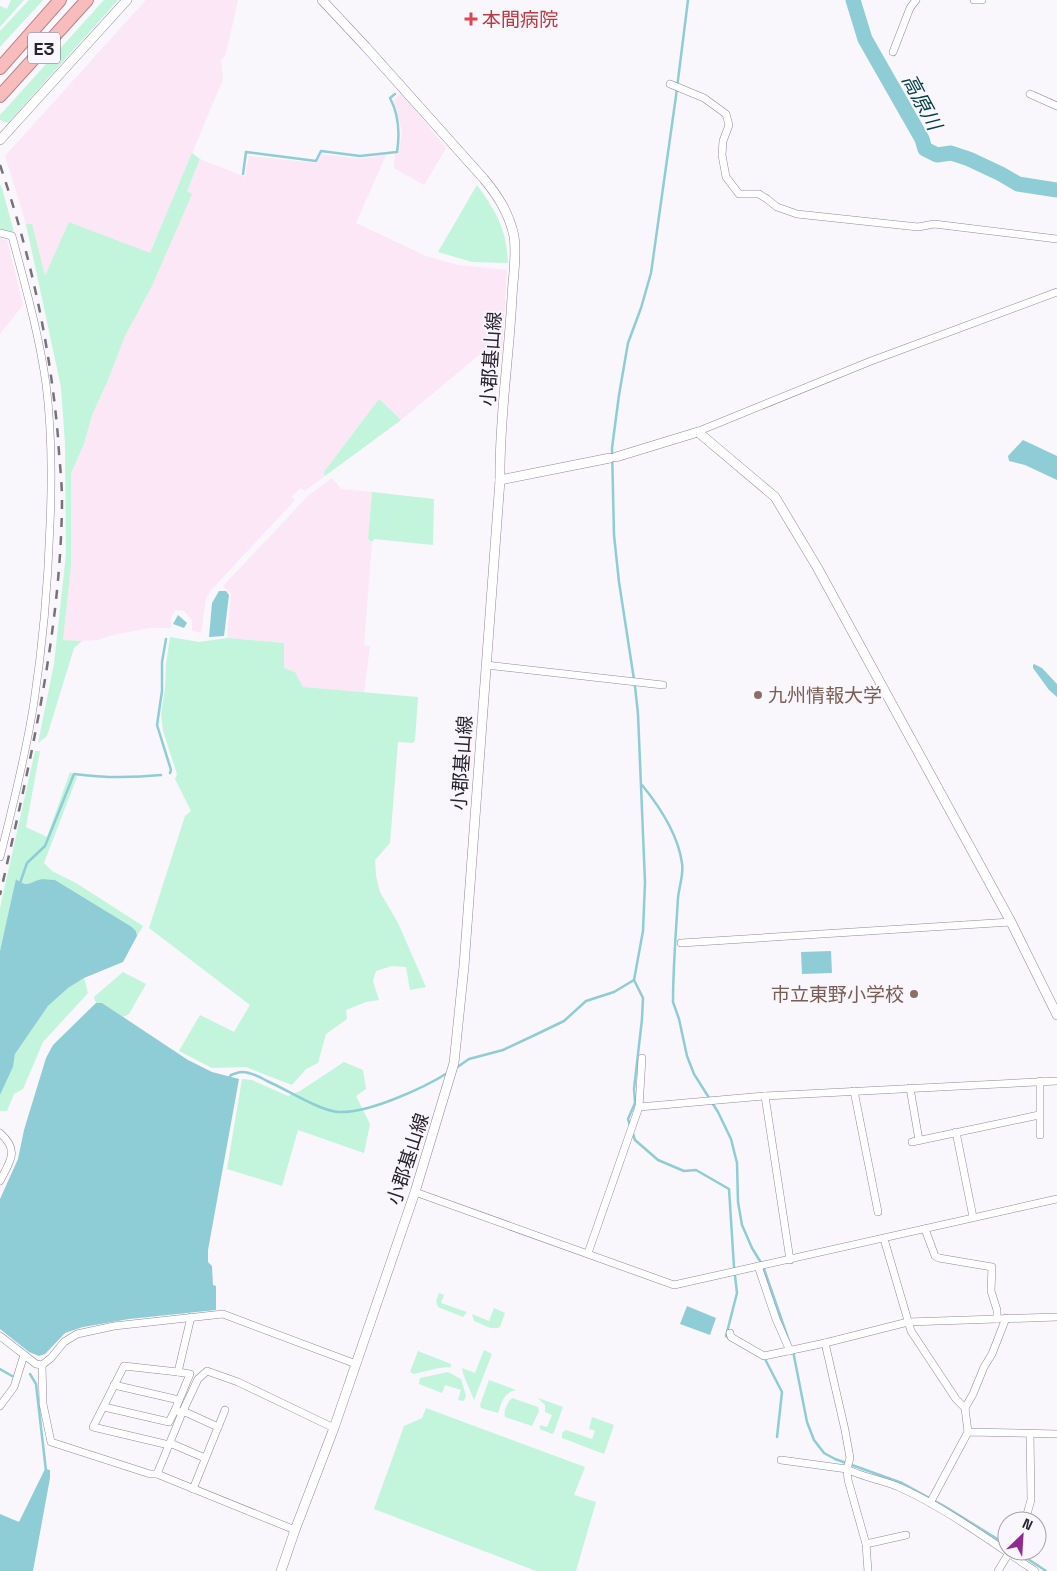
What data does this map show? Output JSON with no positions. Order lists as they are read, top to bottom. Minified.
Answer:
{"streets":{"highway":["E3"],"main road":["小郡基山線"]},"water":["高原川"],"places":{"health":["本間病院"],"other":["九州情報大学","市立東野小学校"]},"north":"top right"}
